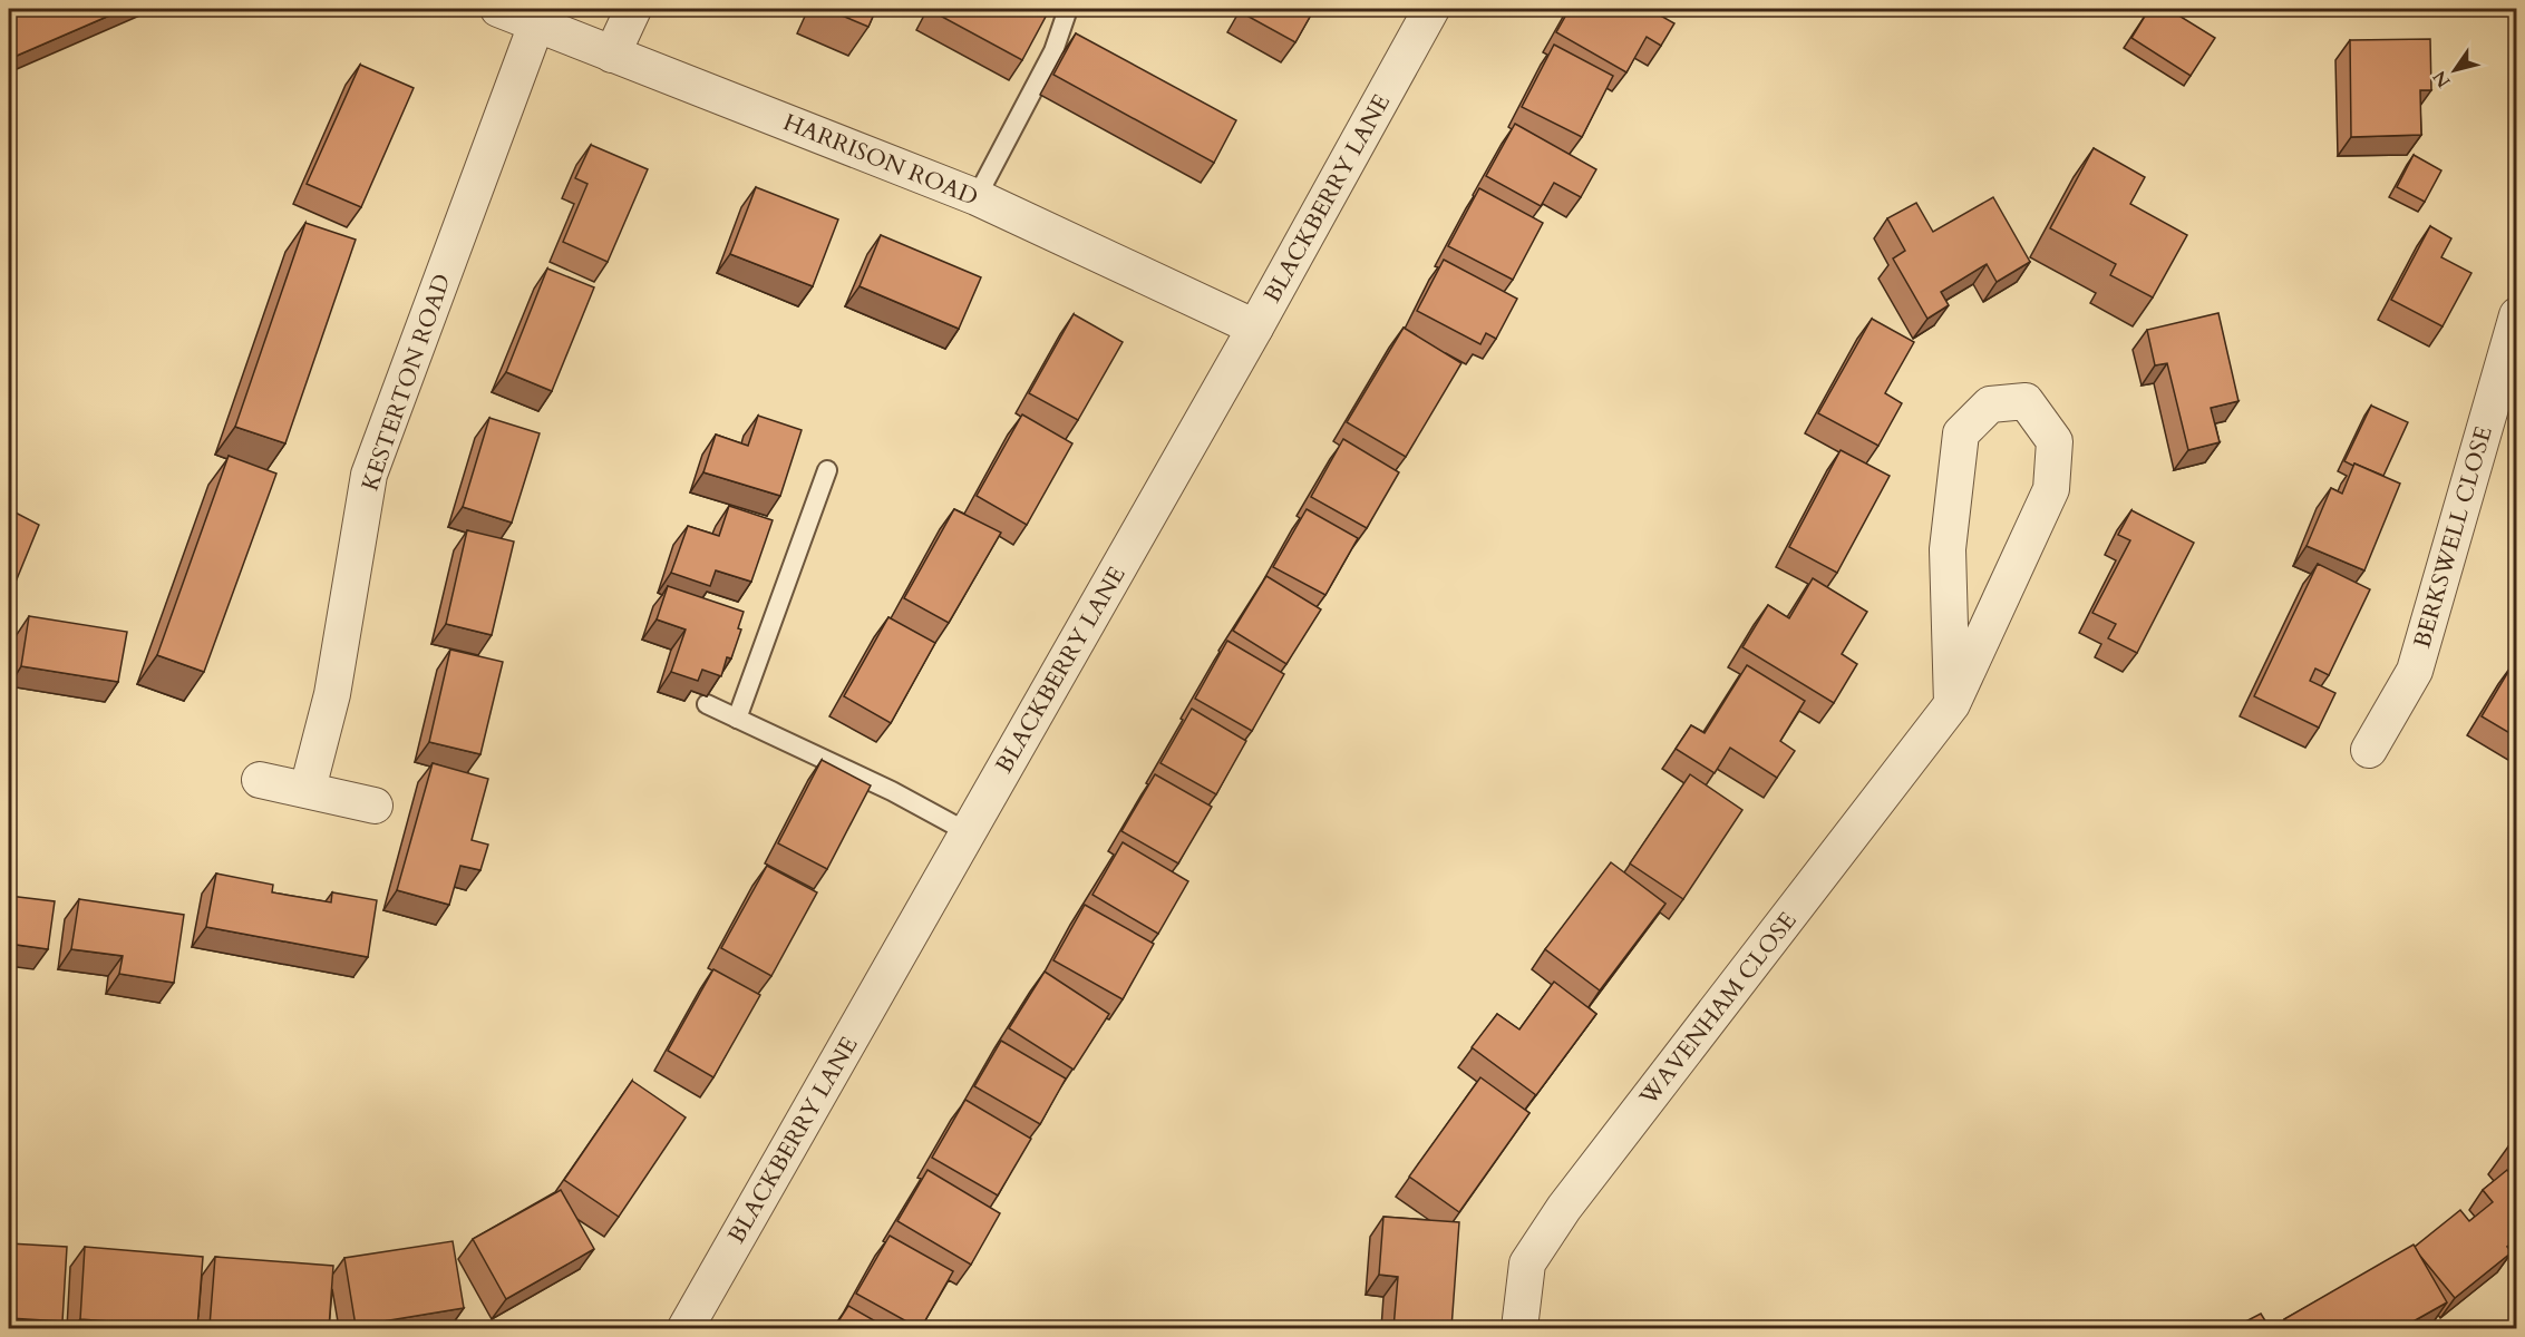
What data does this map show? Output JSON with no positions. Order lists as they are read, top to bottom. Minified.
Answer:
{"streets":{"street":["HARRISON ROAD","BLACKBERRY LANE","KESTERTON ROAD","BERKSWELL CLOSE","WAVENHAM CLOSE"]},"crossings":[["HARRISON ROAD","BLACKBERRY LANE"],["HARRISON ROAD","KESTERTON ROAD"]],"north":"bottom left"}
